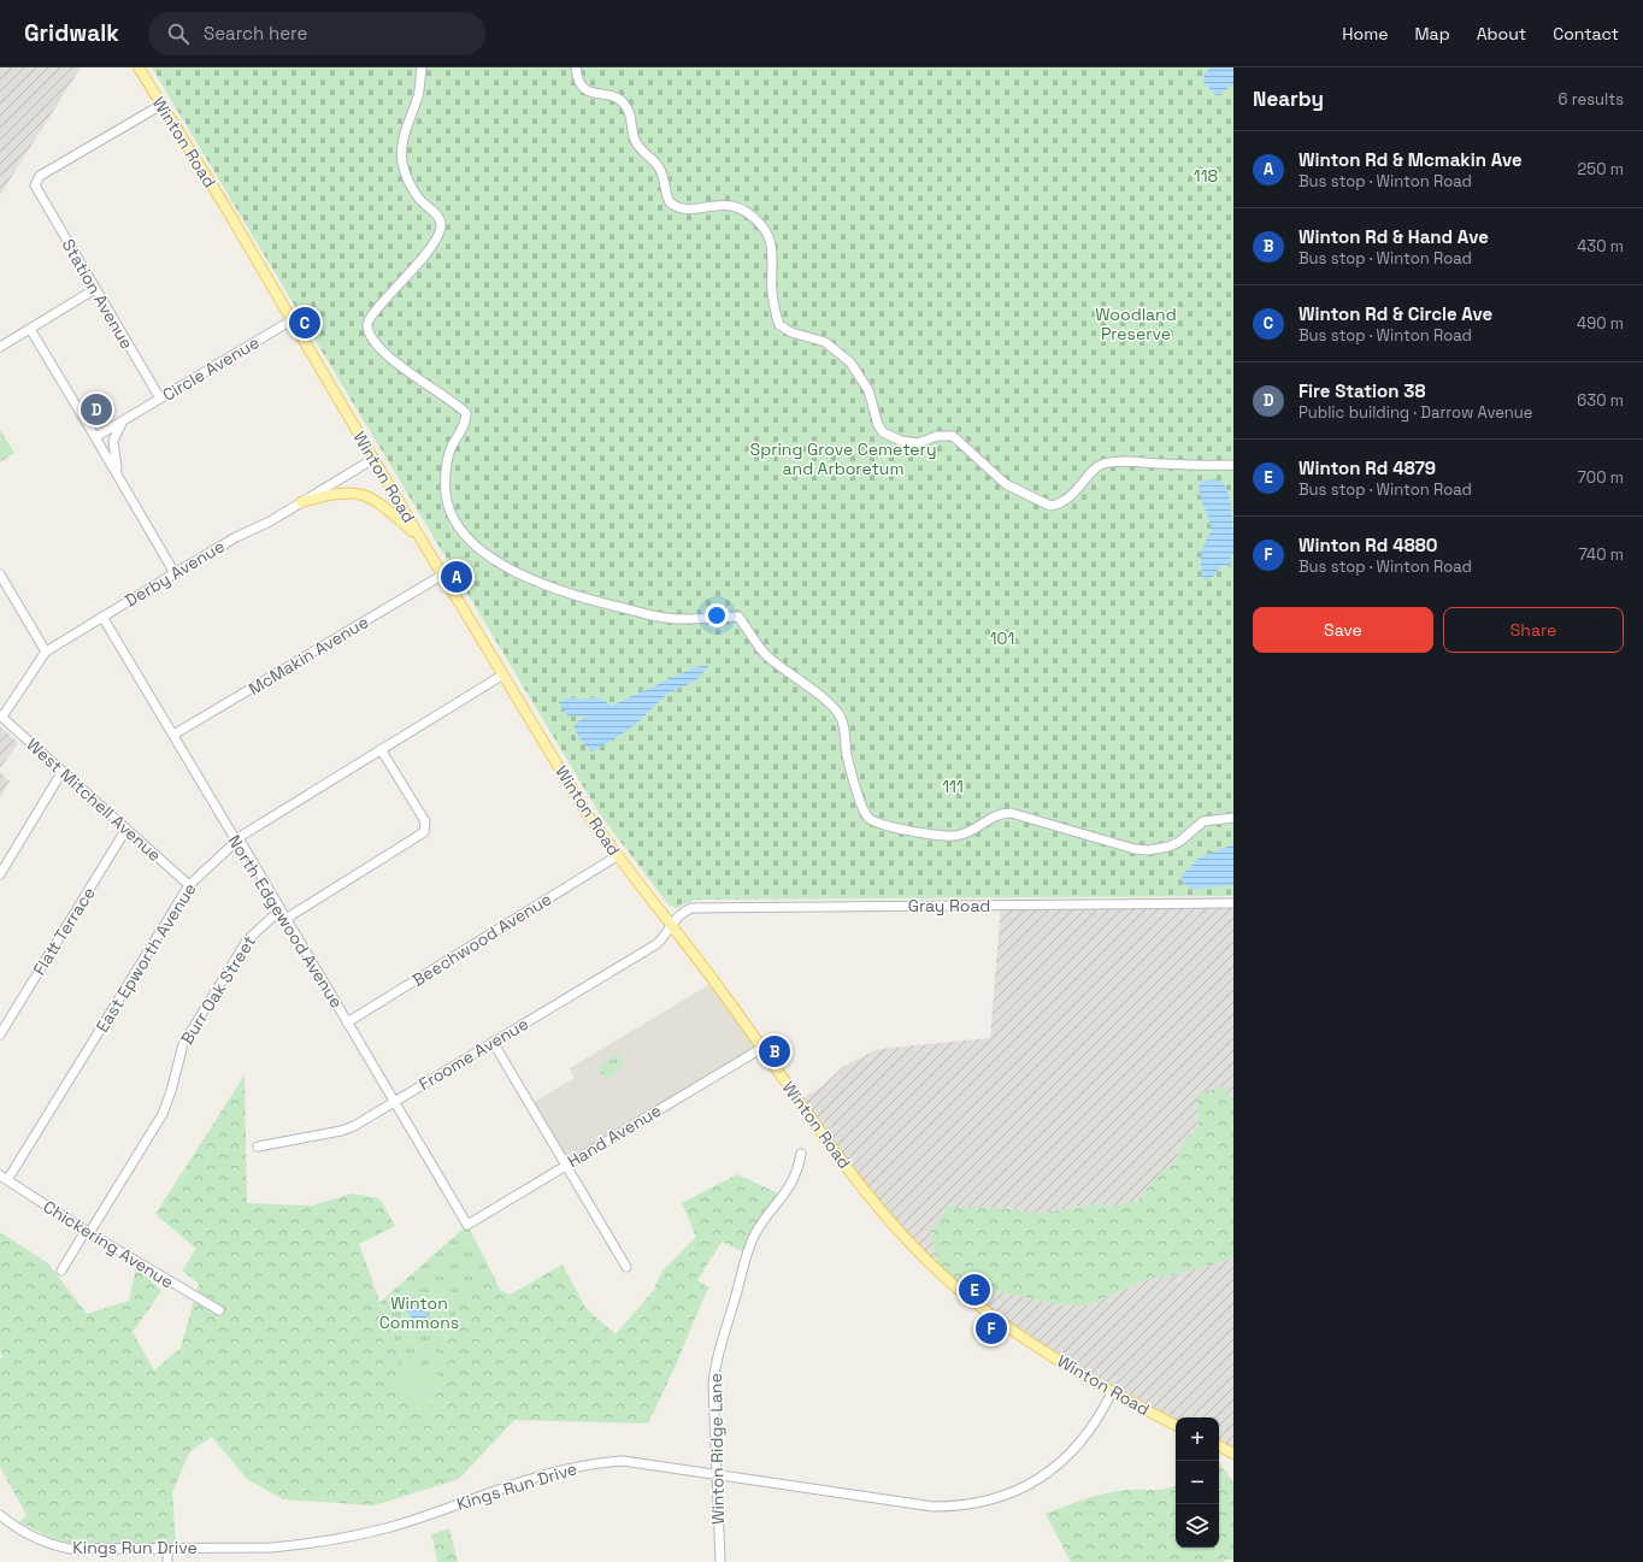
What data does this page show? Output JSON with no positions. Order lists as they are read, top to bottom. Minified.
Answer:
{"streets":{"main road":["Winton Road"],"street":["Station Avenue","Circle Avenue","Derby Avenue","McMakin Avenue","West Mitchell Avenue","Gray Road","North Edgewood Avenue","Flatt Terrace","Beechwood Avenue","East Epworth Avenue","Burr Oak Street","Froome Avenue","Hand Avenue","Chickering Avenue","Winton Ridge Lane","Kings Run Drive"]},"crossings":[["Winton Road","Station Avenue"],["Winton Road","Circle Avenue"],["Winton Road","Derby Avenue"],["Winton Road","McMakin Avenue"],["Winton Road","Gray Road"],["Winton Road","Beechwood Avenue"],["Winton Road","East Epworth Avenue"],["Winton Road","Froome Avenue"],["Winton Road","Hand Avenue"],["Winton Road","Kings Run Drive"],["Station Avenue","Circle Avenue"],["Circle Avenue","Derby Avenue"],["Derby Avenue","West Mitchell Avenue"],["Derby Avenue","North Edgewood Avenue"],["McMakin Avenue","North Edgewood Avenue"],["West Mitchell Avenue","Flatt Terrace"],["West Mitchell Avenue","East Epworth Avenue"],["Gray Road","Froome Avenue"],["North Edgewood Avenue","Beechwood Avenue"],["North Edgewood Avenue","East Epworth Avenue"],["North Edgewood Avenue","Burr Oak Street"],["North Edgewood Avenue","Froome Avenue"],["North Edgewood Avenue","Hand Avenue"],["East Epworth Avenue","Chickering Avenue"],["Burr Oak Street","Chickering Avenue"],["Winton Ridge Lane","Kings Run Drive"]],"parks":["118","Woodland Preserve","Spring Grove Cemetery and Arboretum","101","111","Winton Commons"],"page":{"header":"Gridwalk","search":"Search here","nav":["Home","Map","About","Contact"],"heading":["Nearby","6 results"],"list":[{"mark":"A","name":"Winton Rd & Mcmakin Ave","note":"Bus stop · Winton Road","value":"250 m"},{"mark":"B","name":"Winton Rd & Hand Ave","note":"Bus stop · Winton Road","value":"430 m"},{"mark":"C","name":"Winton Rd & Circle Ave","note":"Bus stop · Winton Road","value":"490 m"},{"mark":"D","name":"Fire Station 38","note":"Public building · Darrow Avenue","value":"630 m"},{"mark":"E","name":"Winton Rd 4879","note":"Bus stop · Winton Road","value":"700 m"},{"mark":"F","name":"Winton Rd 4880","note":"Bus stop · Winton Road","value":"740 m"}],"pins":["C","D","A","B","E","F"],"buttons":["Save","Share"],"map_buttons":["+","−"]}}
